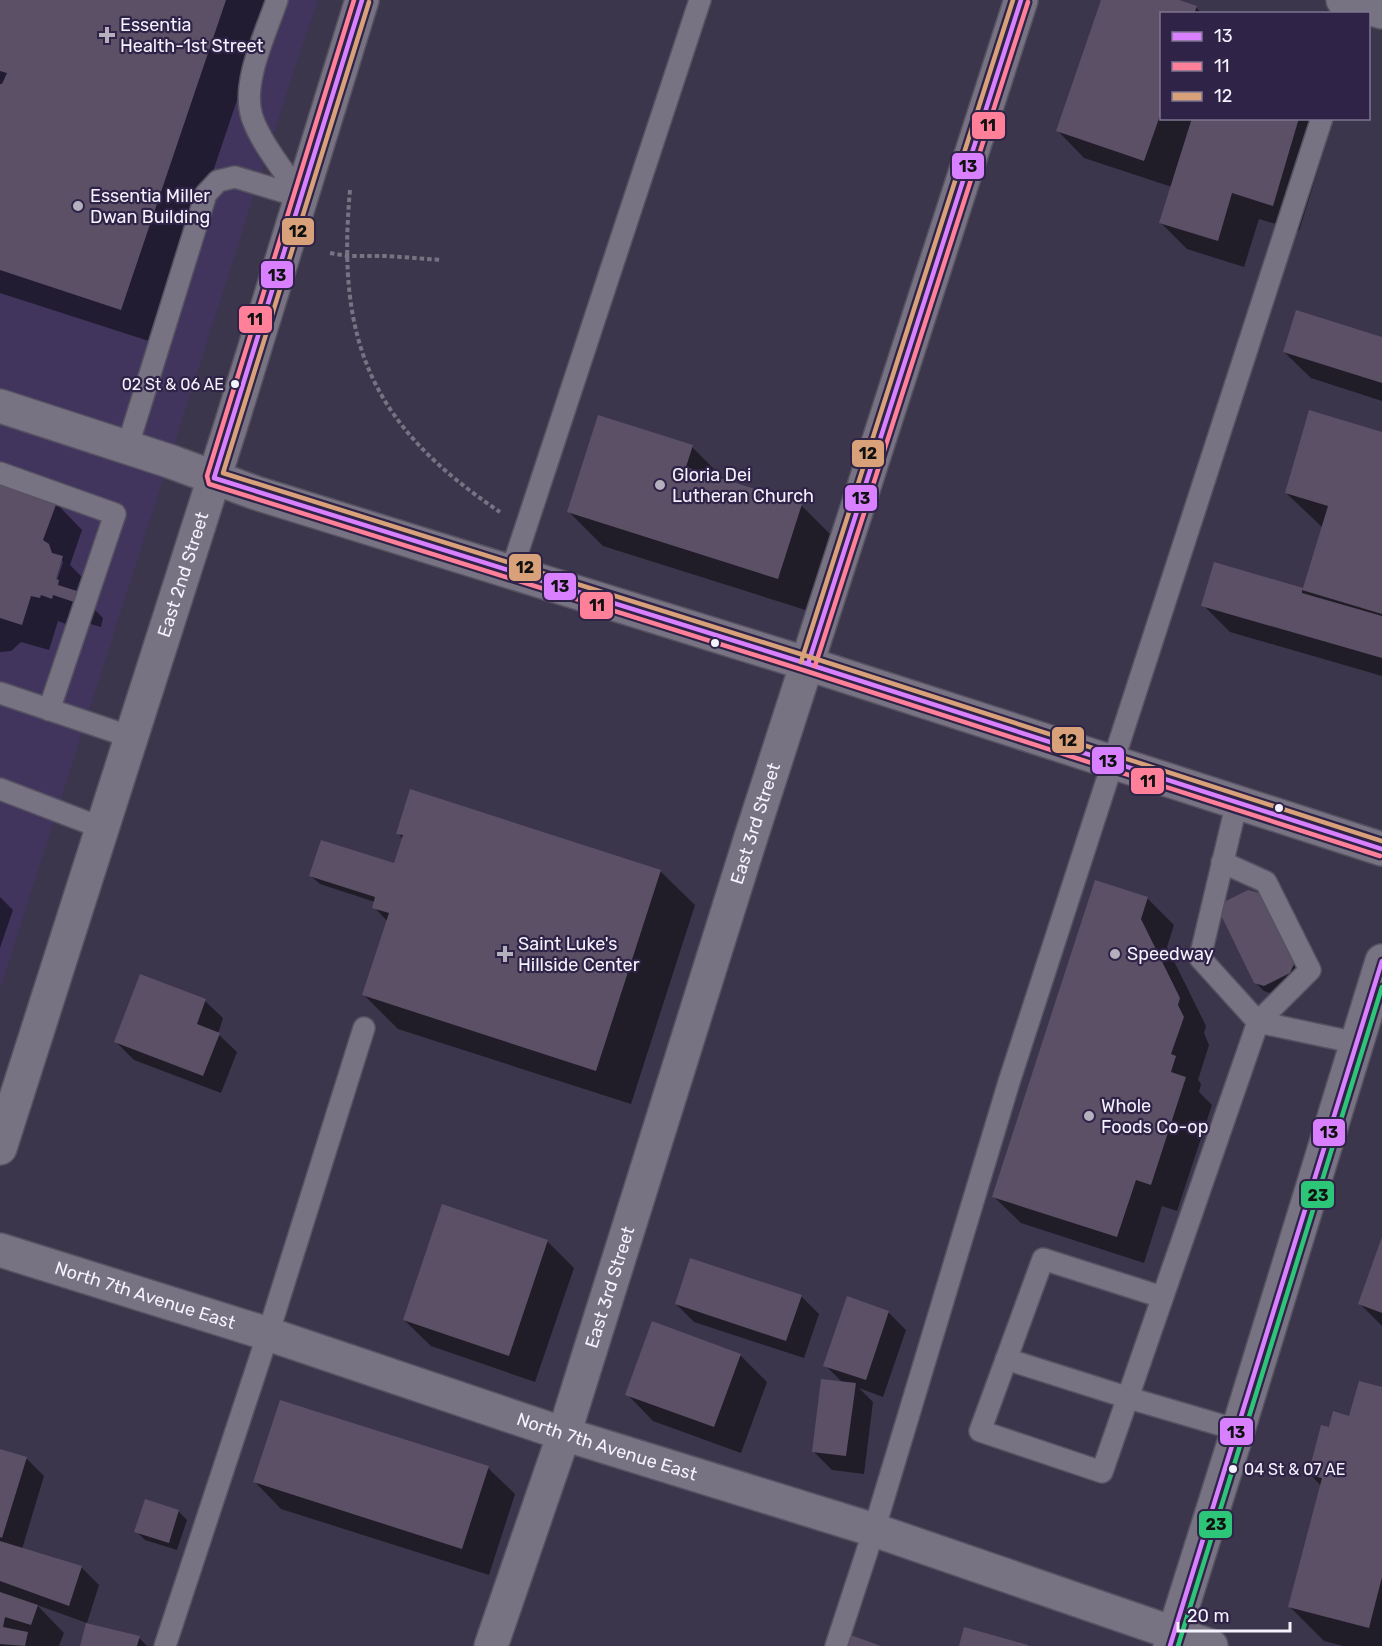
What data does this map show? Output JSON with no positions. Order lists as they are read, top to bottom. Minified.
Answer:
{"streets":{"street":["East 2nd Street","East 3rd Street","North 7th Avenue East"]},"crossings":[["East 3rd Street","North 7th Avenue East"]],"places":{"health":["Essentia Health-1st Street","Saint Luke's Hillside Center"],"other":["Essentia Miller Dwan Building","02 St & 06 AE","Gloria Dei Lutheran Church","Speedway","Whole Foods Co-op","04 St & 07 AE"]},"lines":["transit line 13","transit line 11","transit line 12","transit line 23"],"legend":["13","11","12"],"scale_bar":"20 m"}
